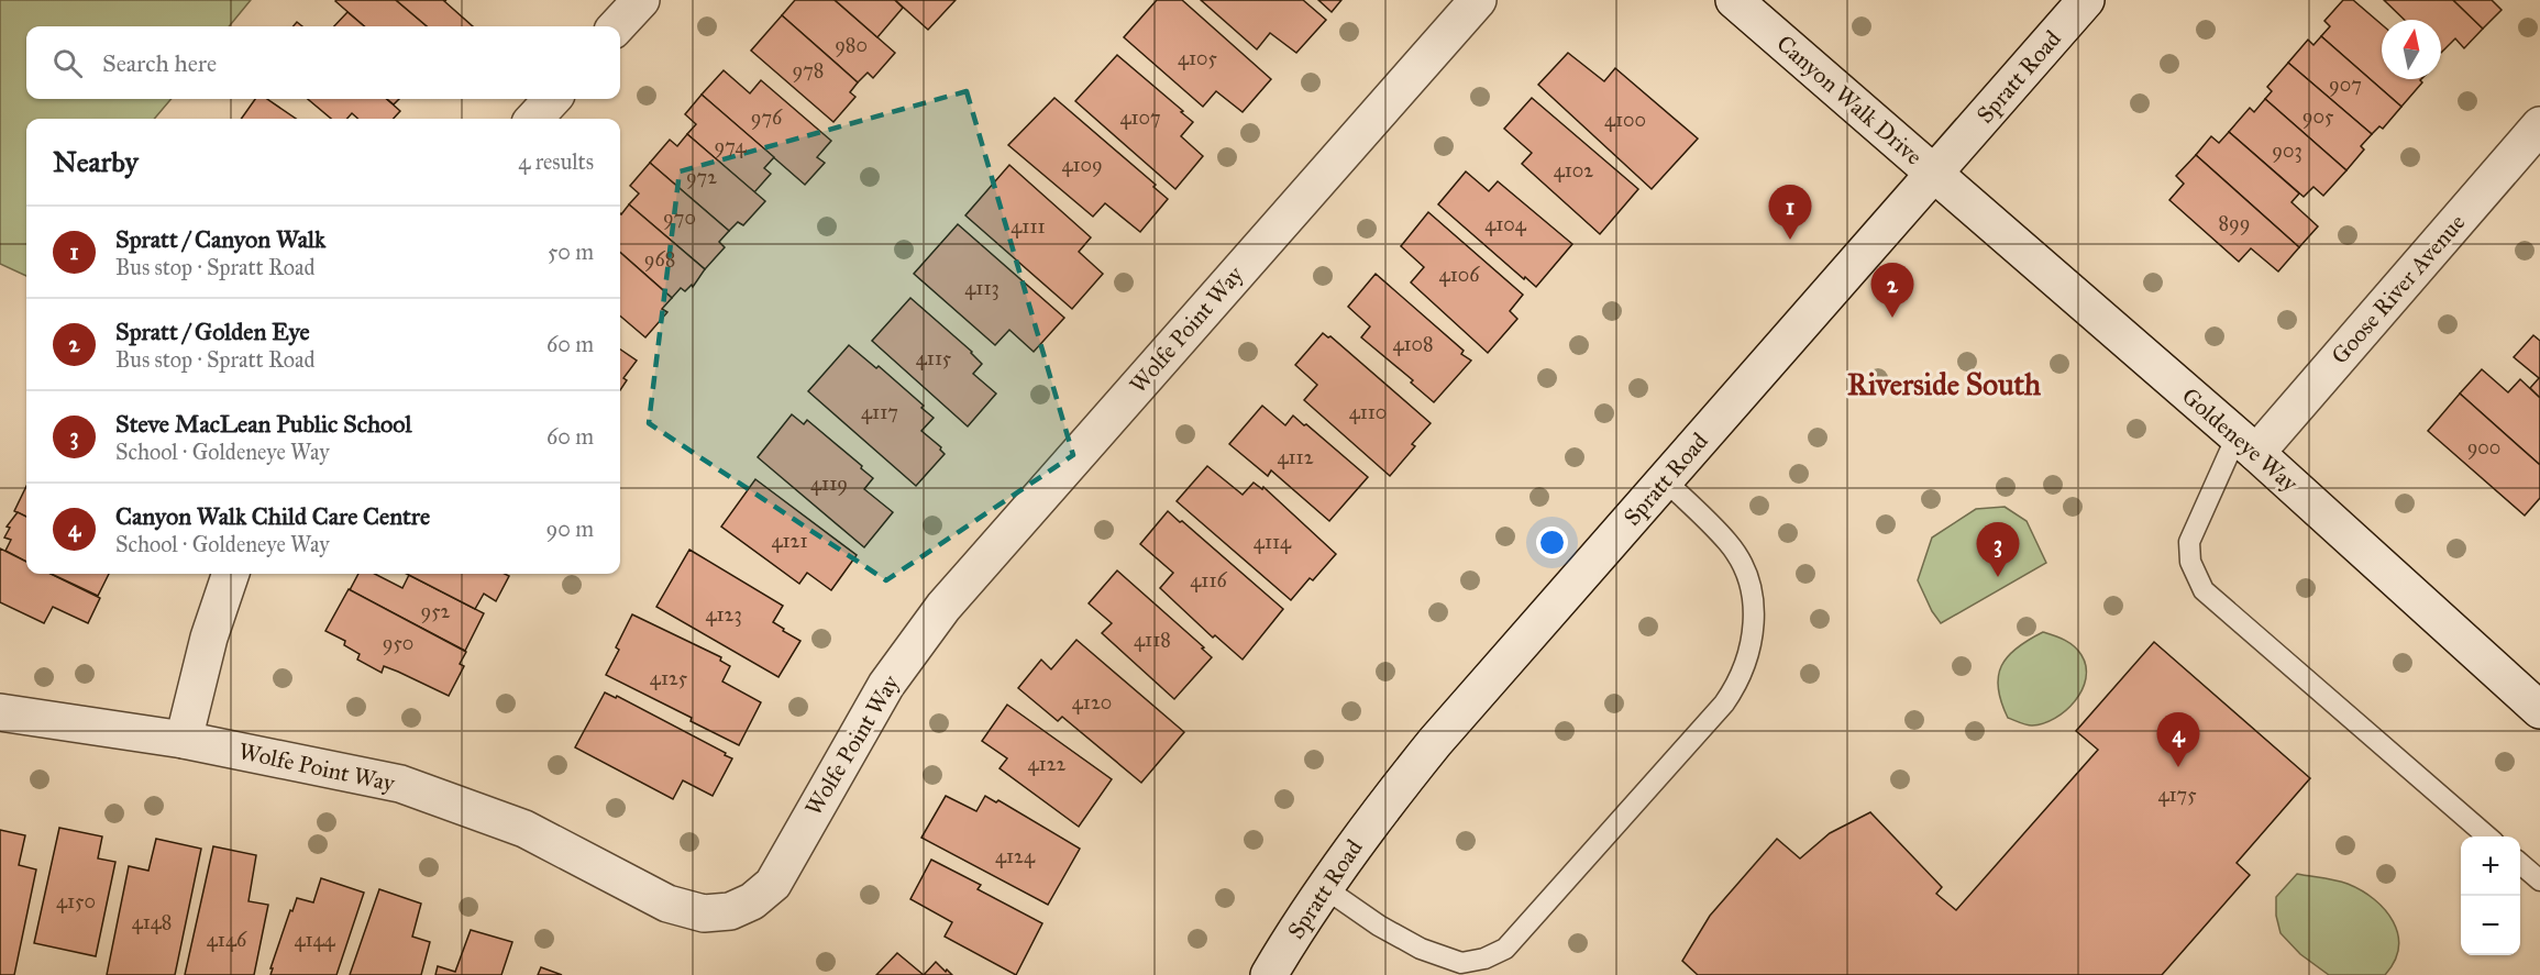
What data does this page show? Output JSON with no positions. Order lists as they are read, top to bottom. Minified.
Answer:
{"streets":{"street":["Spratt Road","Canyon Walk Drive","Goose River Avenue","Wolfe Point Way","Goldeneye Way"]},"crossings":[["Spratt Road","Canyon Walk Drive"],["Spratt Road","Goldeneye Way"],["Canyon Walk Drive","Goldeneye Way"],["Goose River Avenue","Goldeneye Way"]],"districts":["Riverside South"],"house_numbers":["980","4105","978","907","905","976","4107","4100","974","903","4109","4102","972","970","899","4104","4111","968","4106","4113","4108","4115","4117","4110","900","4112","4119","4121","4114","4116","952","4123","4118","950","4125","4120","4122","4175","4124","4150","4148","4146","4144"],"north":"top","page":{"search":"Search here","heading":["Nearby","4 results"],"pins":["1","2","3","4"],"list":[{"mark":"1","name":"Spratt / Canyon Walk","note":"Bus stop · Spratt Road","value":"50 m"},{"mark":"2","name":"Spratt / Golden Eye","note":"Bus stop · Spratt Road","value":"60 m"},{"mark":"3","name":"Steve MacLean Public School","note":"School · Goldeneye Way","value":"60 m"},{"mark":"4","name":"Canyon Walk Child Care Centre","note":"School · Goldeneye Way","value":"90 m"}],"map_buttons":["+","−"]}}
